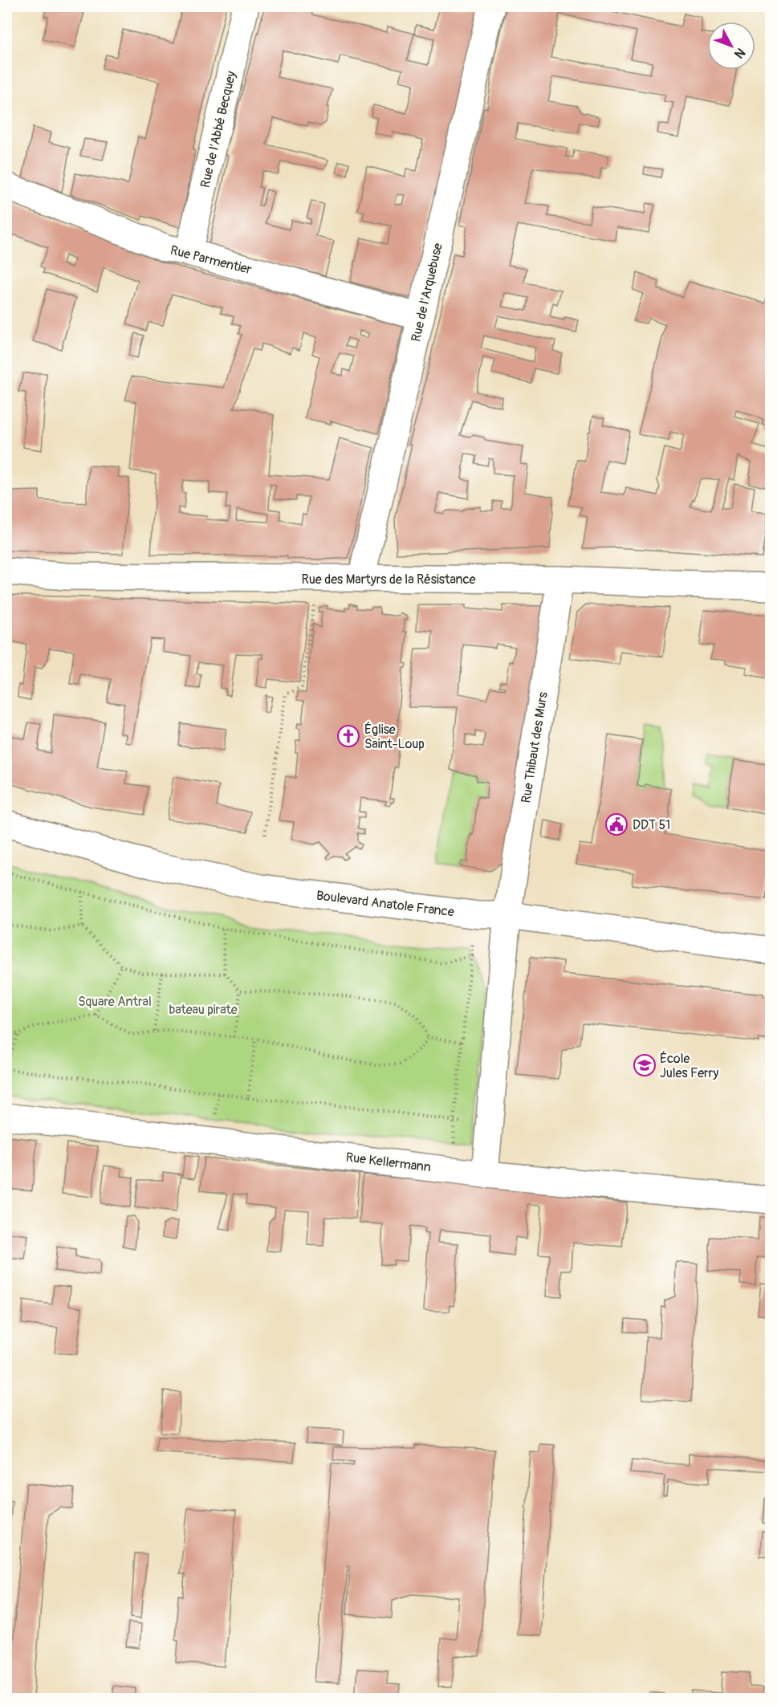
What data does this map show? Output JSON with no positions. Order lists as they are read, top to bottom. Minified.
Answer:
{"streets":{"street":["Rue de l'Abbé Becquey","Rue Parmentier","Rue de l'Arquebuse","Rue des Martyrs de la Résistance","Rue Thibaut des Murs","Boulevard Anatole France","Rue Kellermann"]},"crossings":[["Rue de l'Abbé Becquey","Rue Parmentier"],["Rue Parmentier","Rue de l'Arquebuse"],["Rue de l'Arquebuse","Rue des Martyrs de la Résistance"],["Rue des Martyrs de la Résistance","Rue Thibaut des Murs"],["Rue Thibaut des Murs","Boulevard Anatole France"],["Rue Thibaut des Murs","Rue Kellermann"]],"parks":["Square Antral","bateau pirate"],"places":{"church":["Église Saint-Loup"],"public building":["DDT 51"],"school or university":["École Jules Ferry"]},"north":"bottom right"}
